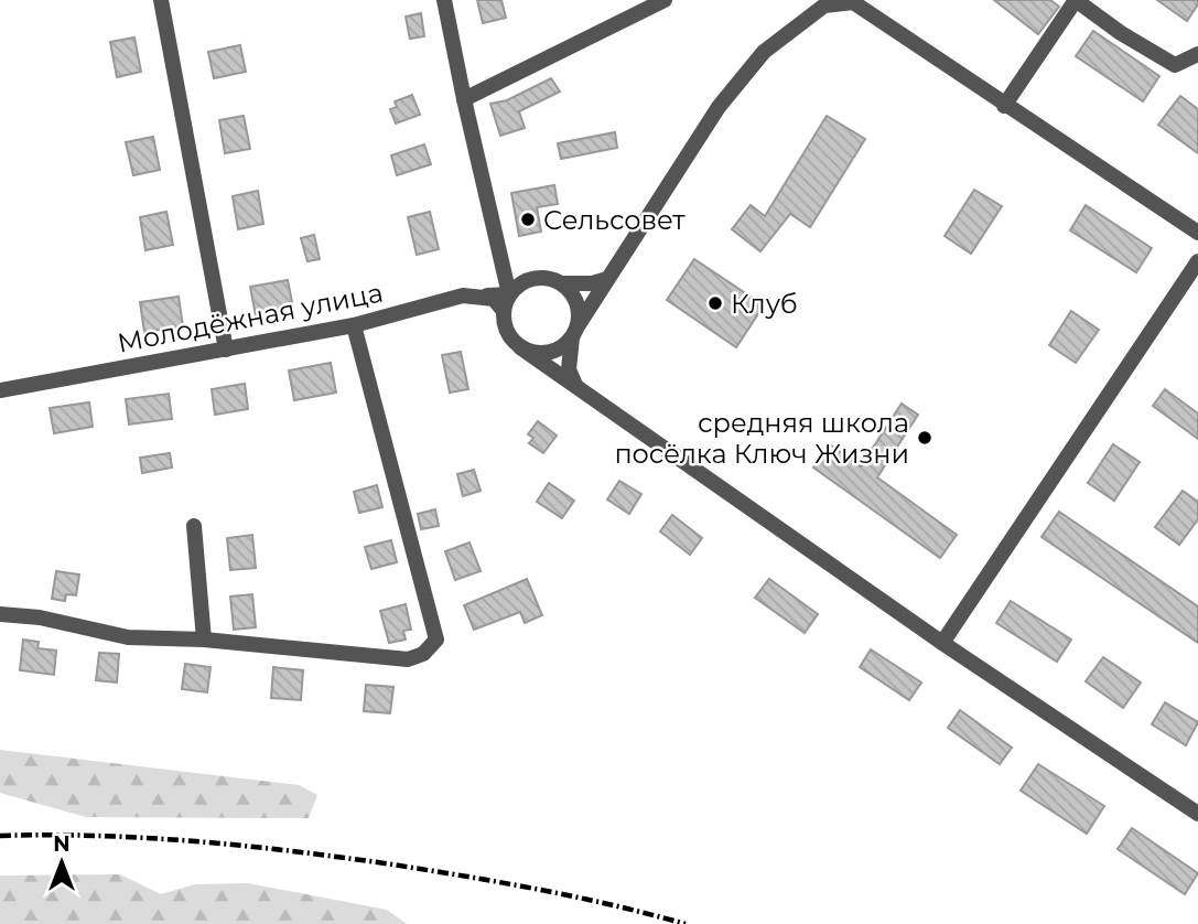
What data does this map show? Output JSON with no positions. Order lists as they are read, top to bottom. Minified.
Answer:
{"streets":{"street":["Молодёжная улица"]},"places":["Сельсовет","Клуб","средняя школа посёлка Ключ Жизни"],"north":"top"}
